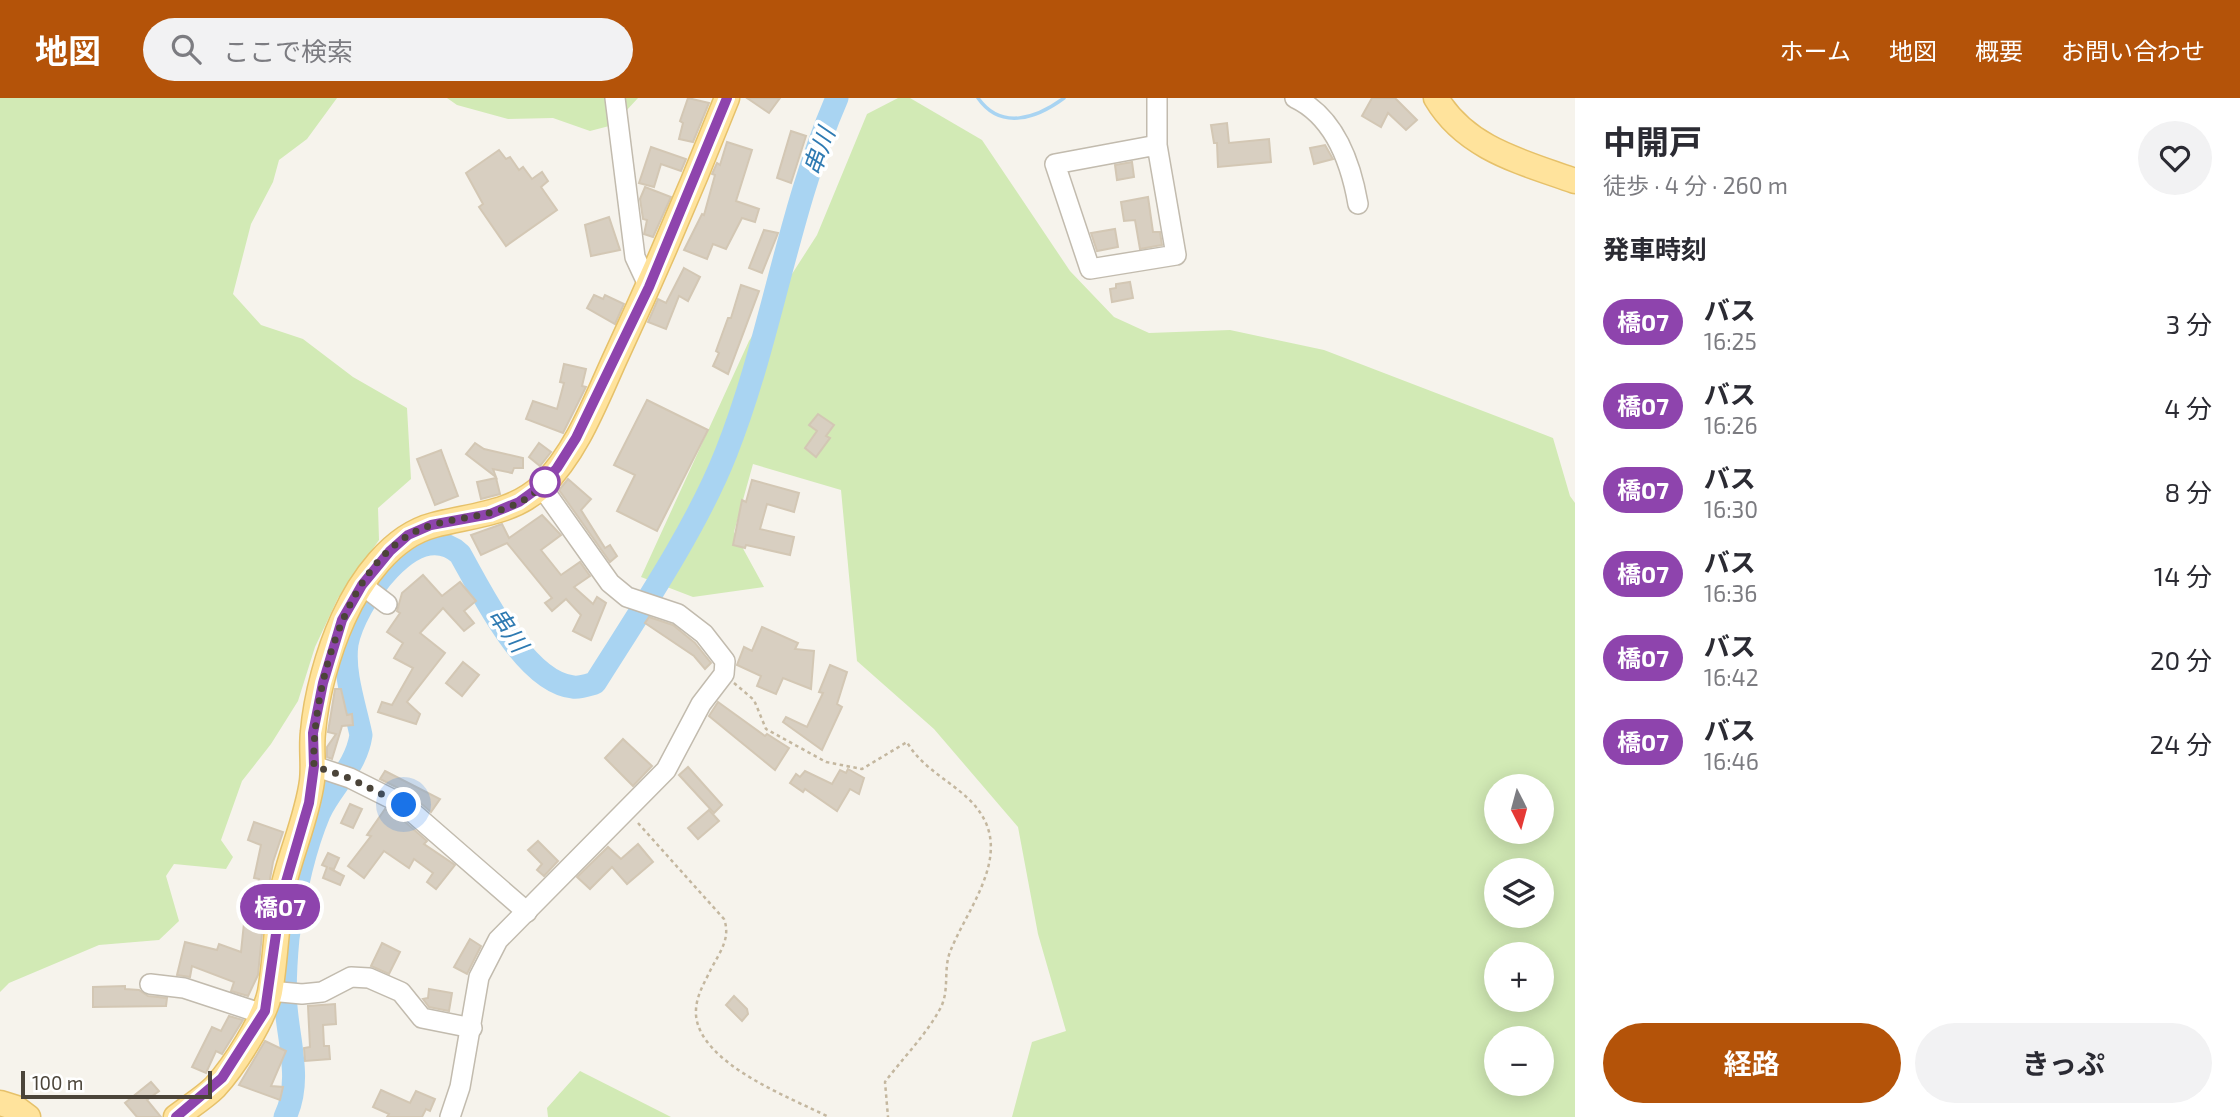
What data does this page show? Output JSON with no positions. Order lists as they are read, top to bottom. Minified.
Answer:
{"water":["串川"],"lines":["bus line 橋07"],"scale_bar":"100 m","north":"bottom","page":{"header":"地図","search":"ここで検索","nav":["ホーム","地図","概要","お問い合わせ"],"on_map":"橋07","heading":[["中開戸","徒歩 · 4 分 · 260 m"],"発車時刻"],"list":[{"mark":"橋07","name":"バス","note":"16:25","value":"3 分"},{"mark":"橋07","name":"バス","note":"16:26","value":"4 分"},{"mark":"橋07","name":"バス","note":"16:30","value":"8 分"},{"mark":"橋07","name":"バス","note":"16:36","value":"14 分"},{"mark":"橋07","name":"バス","note":"16:42","value":"20 分"},{"mark":"橋07","name":"バス","note":"16:46","value":"24 分"}],"map_buttons":["+","−"],"buttons":["経路","きっぷ"],"scale":"100 m"}}
